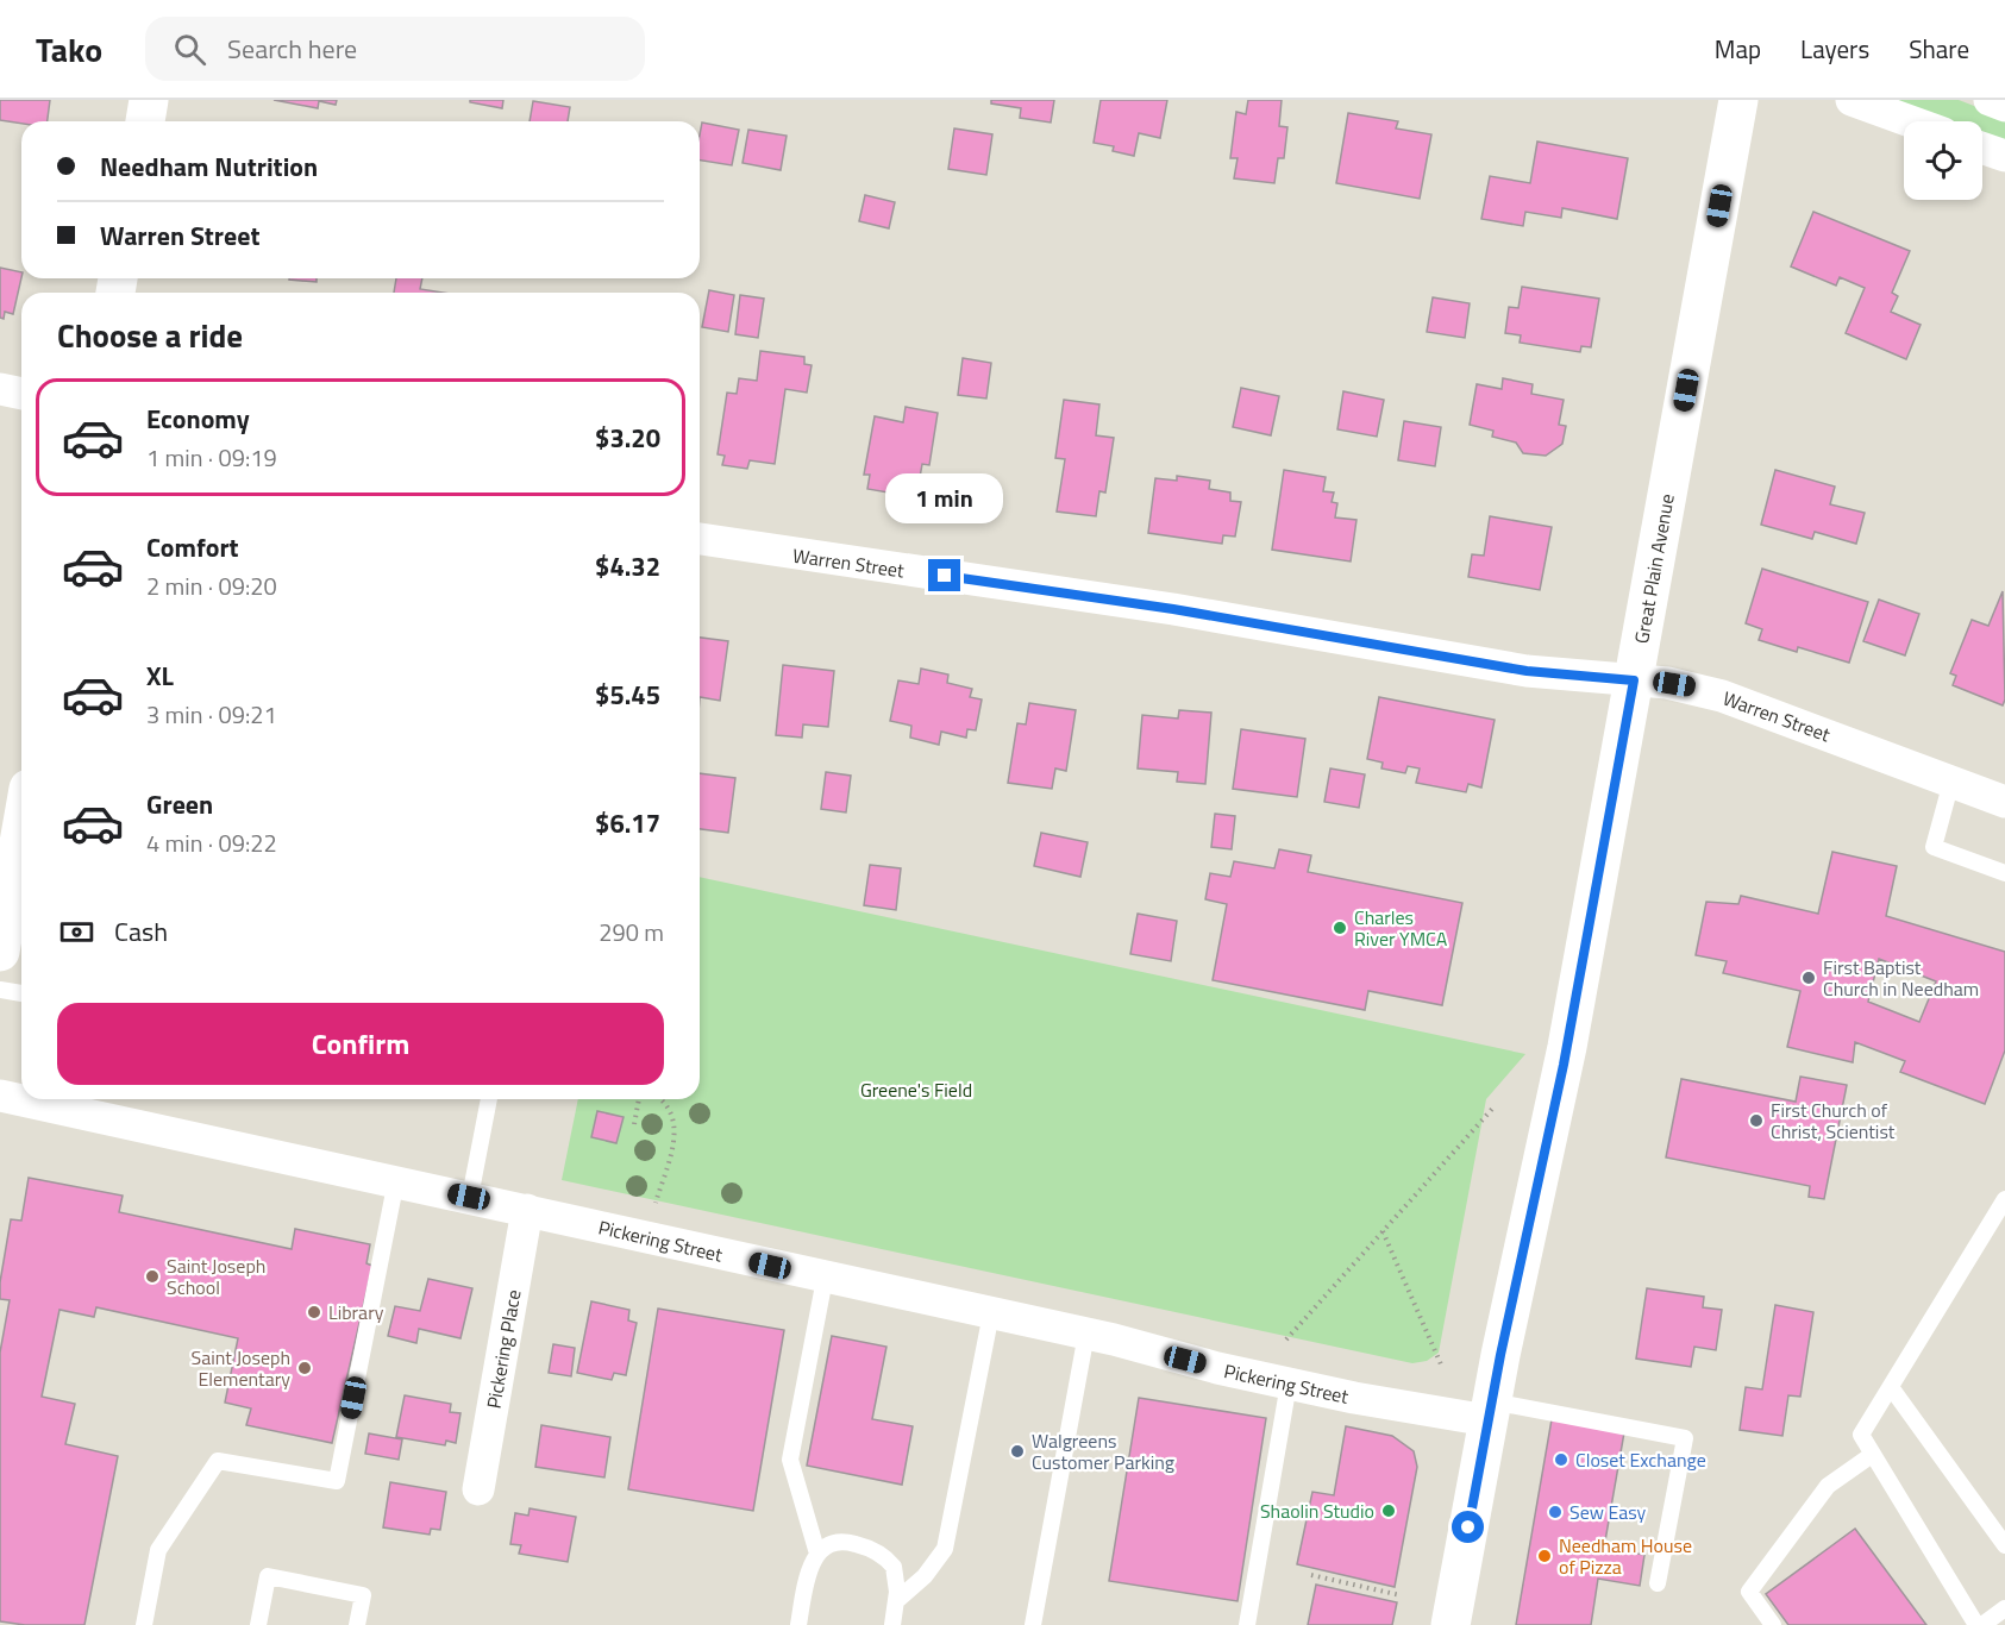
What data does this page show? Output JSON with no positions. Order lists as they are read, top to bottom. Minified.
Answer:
{"streets":{"main road":["Great Plain Avenue"],"street":["Warren Street","Pickering Street","Pickering Place"]},"crossings":[["Warren Street","Great Plain Avenue"],["Great Plain Avenue","Pickering Street"],["Pickering Street","Pickering Place"]],"parks":["Greene's Field"],"places":["Charles River YMCA","First Baptist Church in Needham","First Church of Christ, Scientist","Saint Joseph School","Library","Saint Joseph Elementary","Walgreens Customer Parking","Closet Exchange","Shaolin Studio","Sew Easy","Needham House of Pizza"],"page":{"header":"Tako","search":"Search here","nav":["Map","Layers","Share"],"banner":["Needham Nutrition","Warren Street"],"heading":"Choose a ride","list":[{"name":"Economy","note":"1 min · 09:19","value":"$3.20"},{"name":"Comfort","note":"2 min · 09:20","value":"$4.32"},{"name":"XL","note":"3 min · 09:21","value":"$5.45"},{"name":"Green","note":"4 min · 09:22","value":"$6.17"}],"bubble":"1 min","pay":["Cash","290 m"],"buttons":"Confirm"}}
